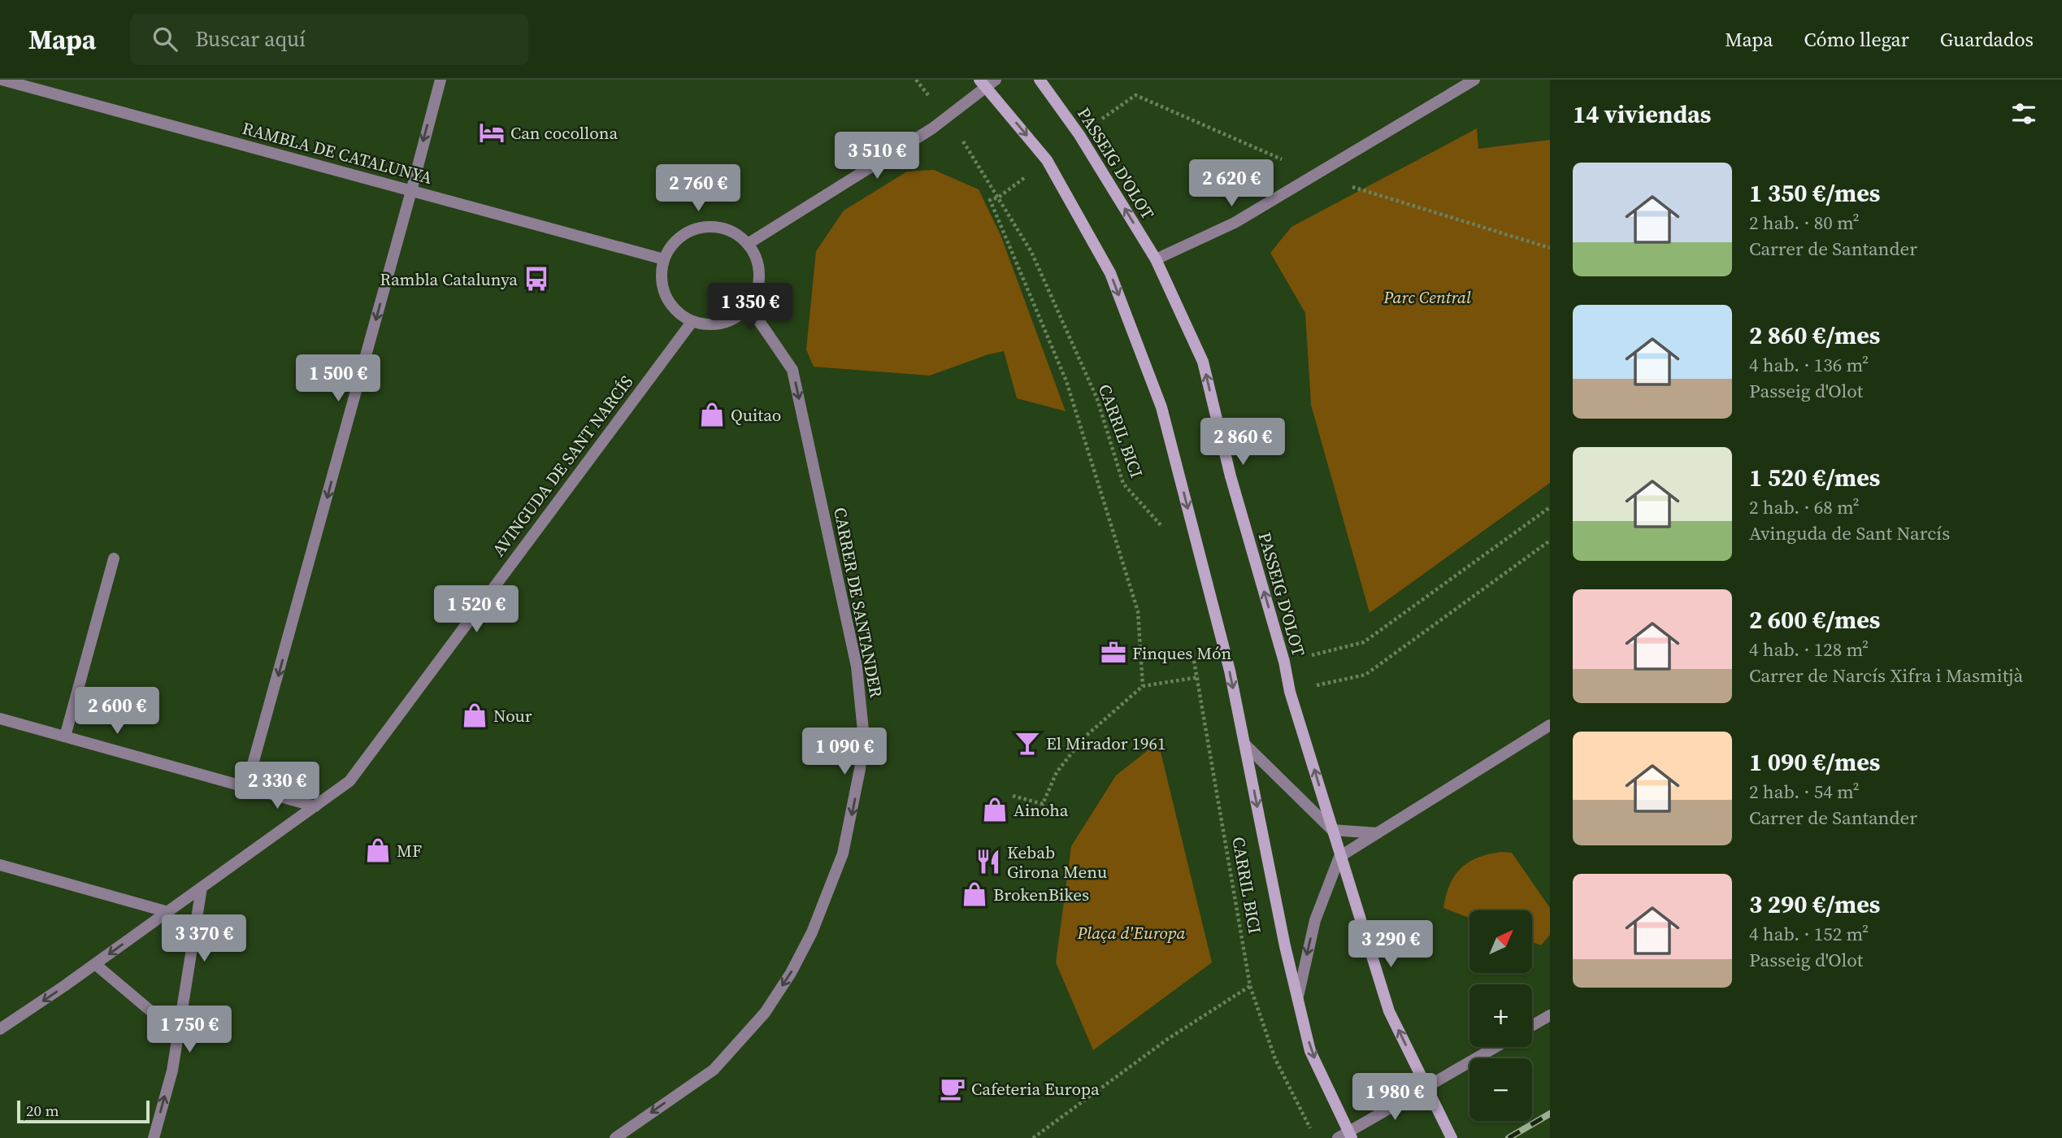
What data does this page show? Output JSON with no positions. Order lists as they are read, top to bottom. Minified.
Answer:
{"streets":{"main road":["PASSEIG D'OLOT"],"street":["RAMBLA DE CATALUNYA","AVINGUDA DE SANT NARCÍS","CARRER DE SANTANDER"],"path":["CARRIL BICI"]},"crossings":[["RAMBLA DE CATALUNYA","AVINGUDA DE SANT NARCÍS"],["RAMBLA DE CATALUNYA","CARRER DE SANTANDER"],["AVINGUDA DE SANT NARCÍS","CARRER DE SANTANDER"]],"one_way":["CARRER DE SANTANDER"],"parks":["Parc Central","Plaça d'Europa"],"places":{"hotel":["Can cocollona"],"bus stop":["Rambla Catalunya"],"shop":["Quitao","Nour","Ainoha","MF","BrokenBikes"],"office":["Finques Món"],"bar":["El Mirador 1961"],"restaurant":["Kebab Girona Menu"],"cafe":["Cafeteria Europa"]},"scale_bar":"20 m","north":"top right","page":{"header":"Mapa","search":"Buscar aquí","nav":["Mapa","Cómo llegar","Guardados"],"heading":"14 viviendas","price":["3 510 €","2 620 €","2 760 €","1 350 €","1 500 €","2 860 €","1 520 €","2 600 €","1 090 €","2 330 €","3 370 €","3 290 €","1 750 €","1 980 €"],"list":[{"name":"1 350 €/mes","note":"2 hab. · 80 m² · Carrer de Santander"},{"name":"2 860 €/mes","note":"4 hab. · 136 m² · Passeig d'Olot"},{"name":"1 520 €/mes","note":"2 hab. · 68 m² · Avinguda de Sant Narcís"},{"name":"2 600 €/mes","note":"4 hab. · 128 m² · Carrer de Narcís Xifra i Masmitjà"},{"name":"1 090 €/mes","note":"2 hab. · 54 m² · Carrer de Santander"},{"name":"3 290 €/mes","note":"4 hab. · 152 m² · Passeig d'Olot"}],"map_buttons":["+","−"],"scale":"20 m"}}
